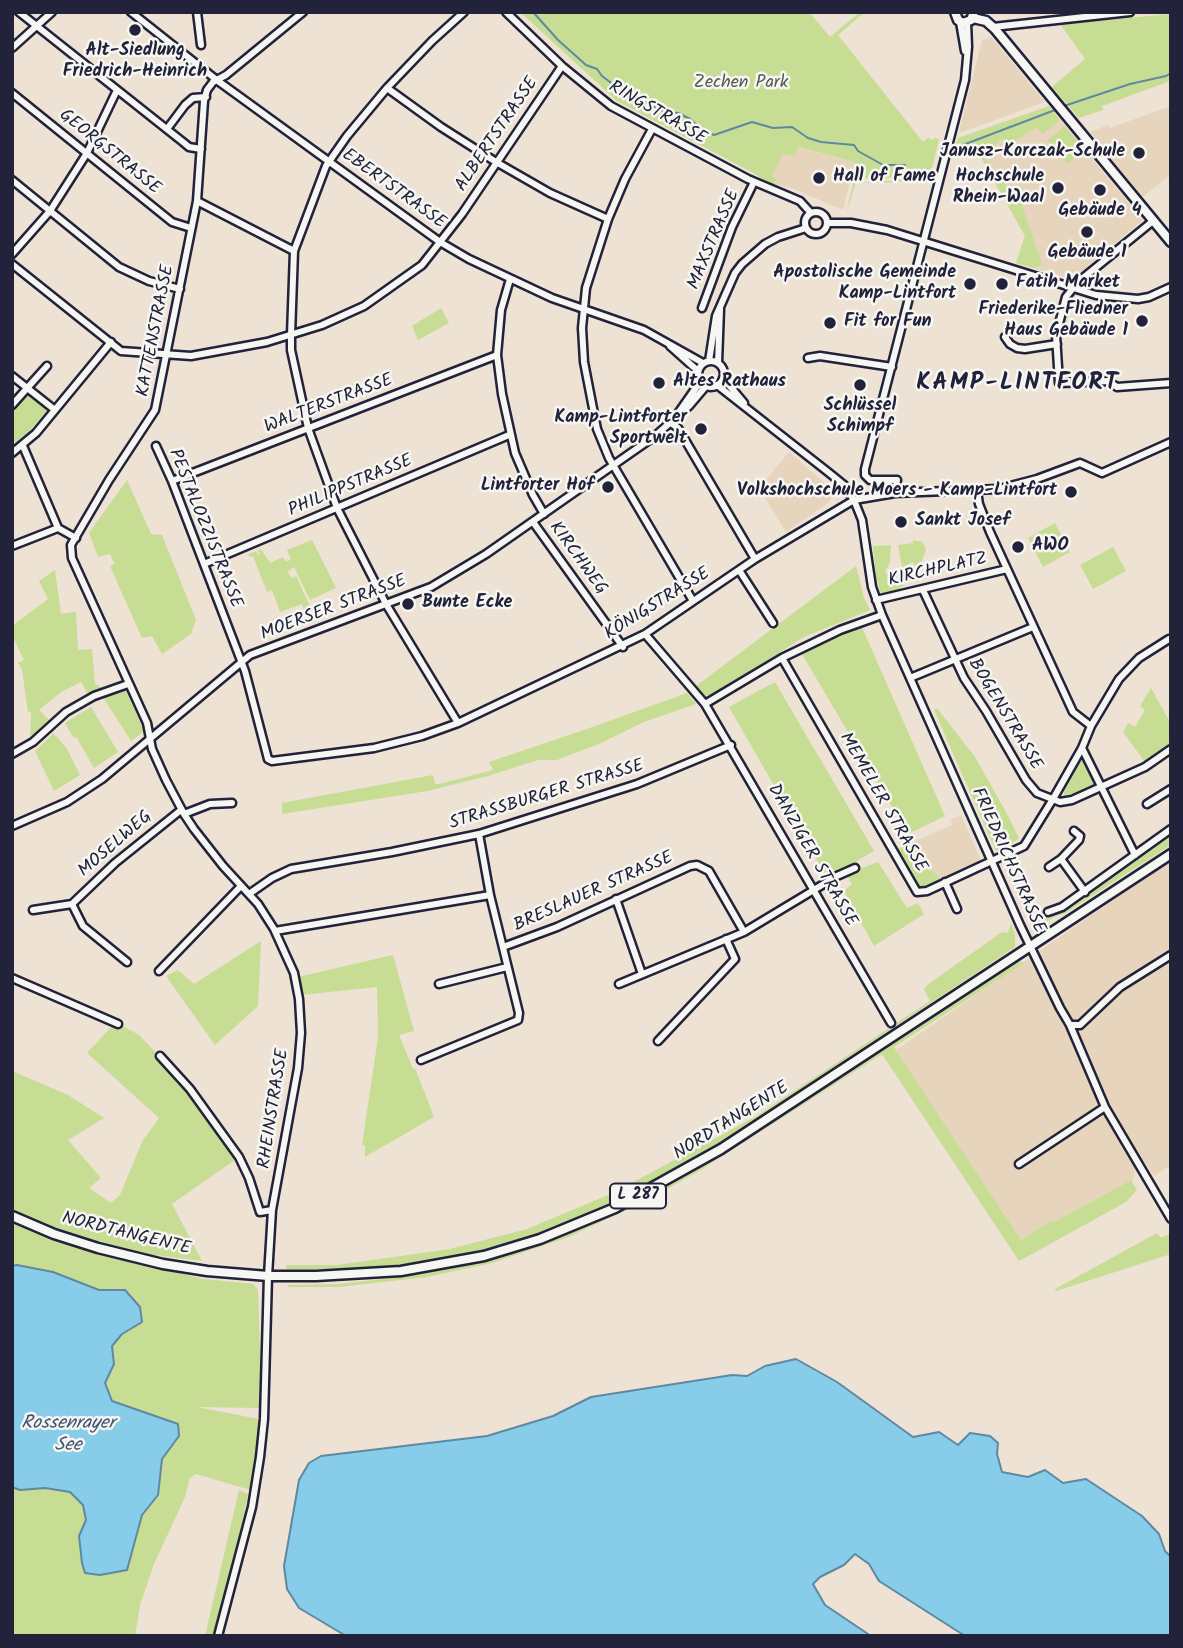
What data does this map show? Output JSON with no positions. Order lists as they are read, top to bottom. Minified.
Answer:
{"streets":{"main road":["NORDTANGENTE","L 287"],"street":["RINGSTRASSE","ALBERTSTRASSE","GEORGSTRASSE","EBERTSTRASSE","MAXSTRASSE","KATTENSTRASSE","WALTERSTRASSE","PHILIPPSTRASSE","PESTALOZZISTRASSE","KIRCHWEG","KIRCHPLATZ","KÖNIGSTRASSE","MOERSER STRASSE","BOGENSTRASSE","STRASSBURGER STRASSE","MEMELER STRASSE","MOSELWEG","DANZIGER STRASSE","FRIEDRICHSTRASSE","BRESLAUER STRASSE","RHEINSTRASSE"]},"crossings":[["RINGSTRASSE","ALBERTSTRASSE"],["RINGSTRASSE","MAXSTRASSE"],["ALBERTSTRASSE","EBERTSTRASSE"],["ALBERTSTRASSE","KATTENSTRASSE"],["GEORGSTRASSE","KATTENSTRASSE"],["EBERTSTRASSE","MOERSER STRASSE"],["WALTERSTRASSE","PESTALOZZISTRASSE"],["PHILIPPSTRASSE","PESTALOZZISTRASSE"],["PESTALOZZISTRASSE","KÖNIGSTRASSE"],["PESTALOZZISTRASSE","MOERSER STRASSE"],["KIRCHWEG","KÖNIGSTRASSE"],["KIRCHWEG","MOERSER STRASSE"],["KIRCHPLATZ","BOGENSTRASSE"],["KIRCHPLATZ","FRIEDRICHSTRASSE"],["KÖNIGSTRASSE","DANZIGER STRASSE"],["KÖNIGSTRASSE","FRIEDRICHSTRASSE"],["MOERSER STRASSE","RHEINSTRASSE"],["BOGENSTRASSE","MEMELER STRASSE"],["STRASSBURGER STRASSE","DANZIGER STRASSE"],["STRASSBURGER STRASSE","RHEINSTRASSE"],["MEMELER STRASSE","FRIEDRICHSTRASSE"],["MOSELWEG","RHEINSTRASSE"],["FRIEDRICHSTRASSE","NORDTANGENTE"],["RHEINSTRASSE","NORDTANGENTE"]],"districts":["KAMP-LINTFORT"],"water":["Rossenrayer See"],"parks":["Zechen Park"],"places":["Alt-Siedlung Friedrich-Heinrich","Janusz-Korczak-Schule","Hall of Fame","Hochschule Rhein-Waal","Gebäude 4","Gebäude 1","Apostolische Gemeinde Kamp-Lintfort","Fatih Market","Friederike-Fliedner Haus Gebäude 1","Fit for Fun","Altes Rathaus","Schlüssel Schimpf","Kamp-Lintforter Sportwelt","Lintforter Hof","Volkshochschule Moers - Kamp-Lintfort","Sankt Josef","AWO","Bunte Ecke"]}
